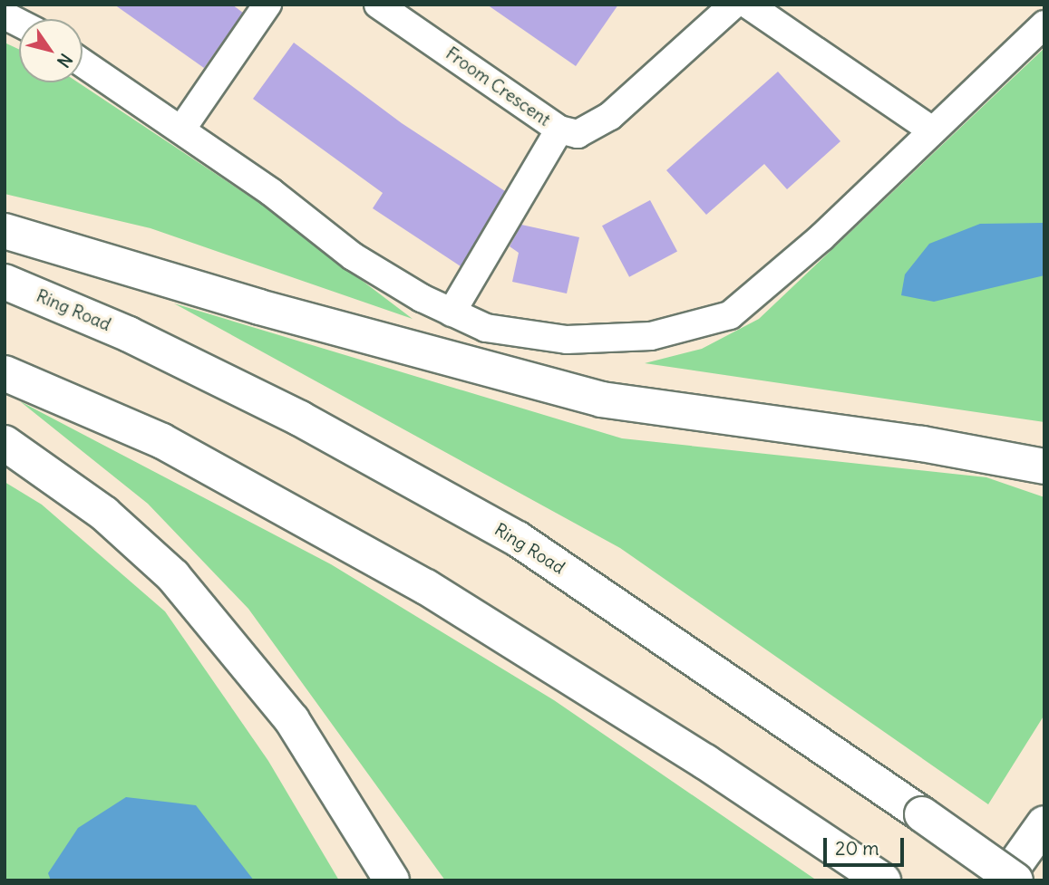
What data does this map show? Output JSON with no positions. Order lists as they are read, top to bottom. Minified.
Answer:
{"streets":{"highway":["Ring Road"],"street":["Froom Crescent"]},"scale_bar":"20 m","north":"bottom right"}
